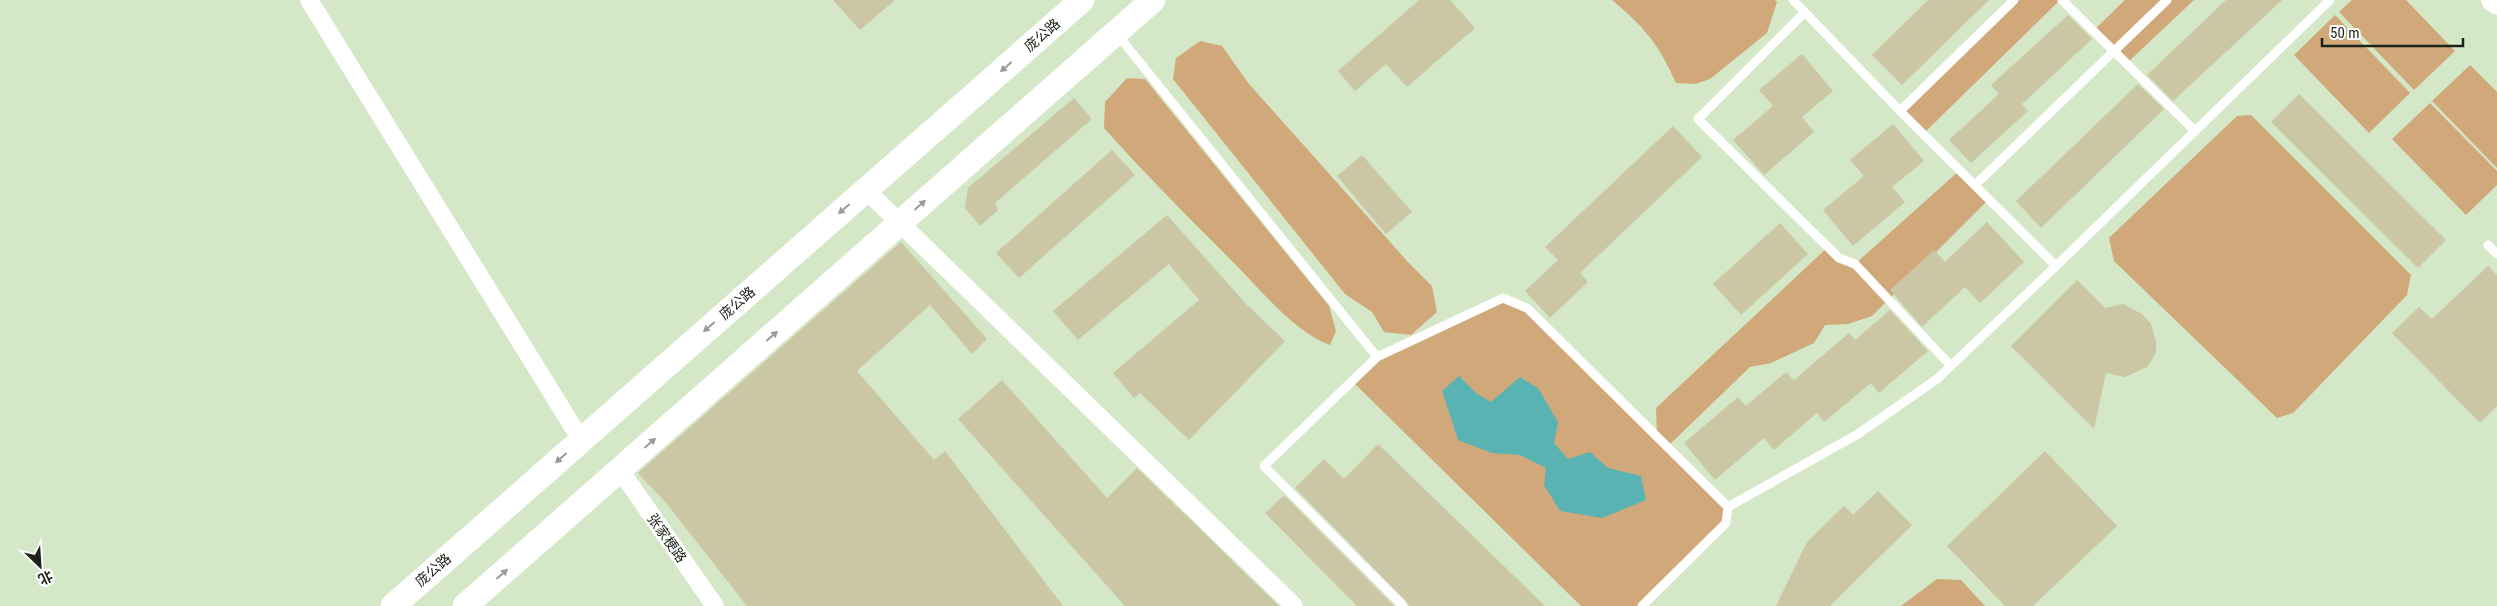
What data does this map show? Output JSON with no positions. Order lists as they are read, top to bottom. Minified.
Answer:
{"streets":{"main road":["庞公路"],"street":["张家梗路"]},"scale_bar":"50 m","north":"bottom right"}
